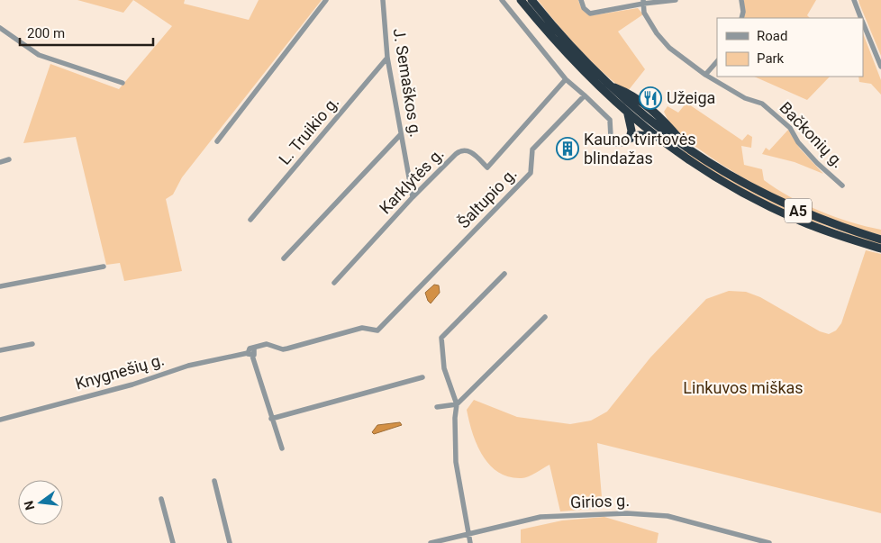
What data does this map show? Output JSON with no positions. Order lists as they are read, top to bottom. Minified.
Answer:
{"streets":{"highway":["A5"],"street":["J. Semaškos g.","L. Truikio g.","Bačkonių g.","Karklytės g.","Šaltupio g.","Knygnešių g.","Girios g."]},"crossings":[["J. Semaškos g.","L. Truikio g."],["J. Semaškos g.","Karklytės g."],["Šaltupio g.","Knygnešių g."]],"parks":["Linkuvos miškas"],"places":{"restaurant":["Užeiga"],"building":["Kauno tvirtovės blindažas"]},"legend":["Road","Park"],"scale_bar":"200 m","north":"left"}
